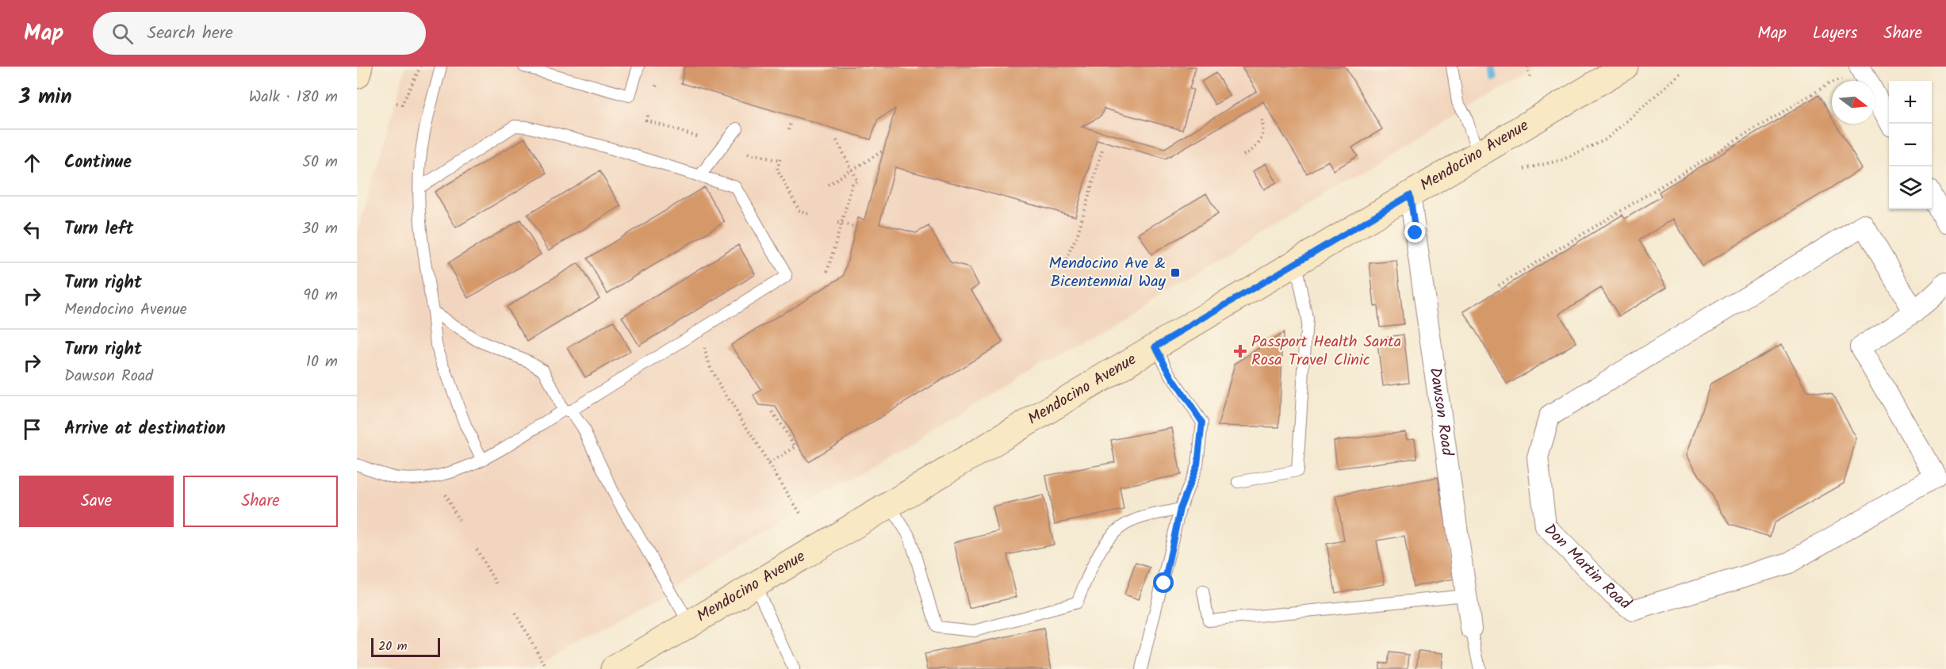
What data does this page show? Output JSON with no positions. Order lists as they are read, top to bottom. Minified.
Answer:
{"streets":{"main road":["Mendocino Avenue"],"street":["Dawson Road","Don Martin Road"]},"crossings":[["Mendocino Avenue","Dawson Road"]],"places":{"transit":["Mendocino Ave & Bicentennial Way"],"health":["Passport Health Santa Rosa Travel Clinic"]},"scale_bar":"20 m","north":"right","page":{"header":"Map","search":"Search here","nav":["Map","Layers","Share"],"heading":["3 min","Walk · 180 m"],"map_buttons":["+","−"],"list":[["Continue","50 m"],["Turn left","30 m"],["Turn right","Mendocino Avenue","90 m"],["Turn right","Dawson Road","10 m"],"Arrive at destination"],"buttons":["Save","Share"],"scale":"20 m"}}
